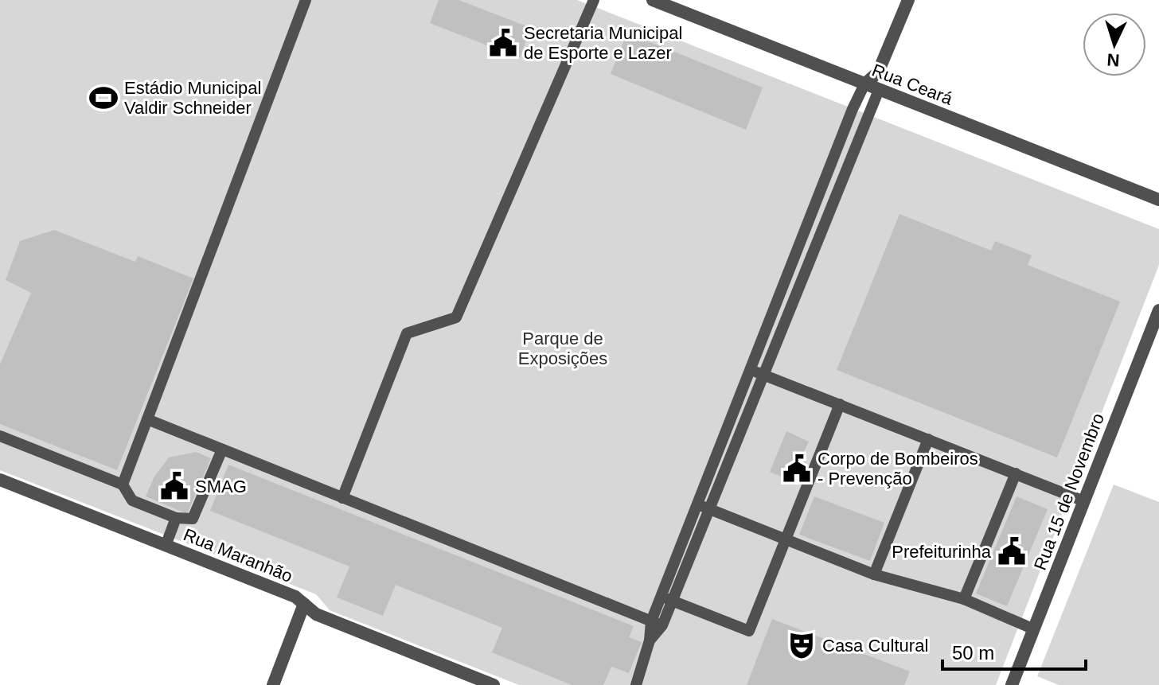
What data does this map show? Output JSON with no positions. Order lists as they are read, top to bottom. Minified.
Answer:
{"streets":{"street":["Rua Ceará","Rua 15 de Novembro","Rua Maranhão"]},"parks":["Parque de Exposições"],"places":{"public building":["Secretaria Municipal de Esporte e Lazer","Corpo de Bombeiros - Prevenção","SMAG","Prefeiturinha"],"sports":["Estádio Municipal Valdir Schneider"],"theatre":["Casa Cultural"]},"scale_bar":"50 m","north":"bottom"}
